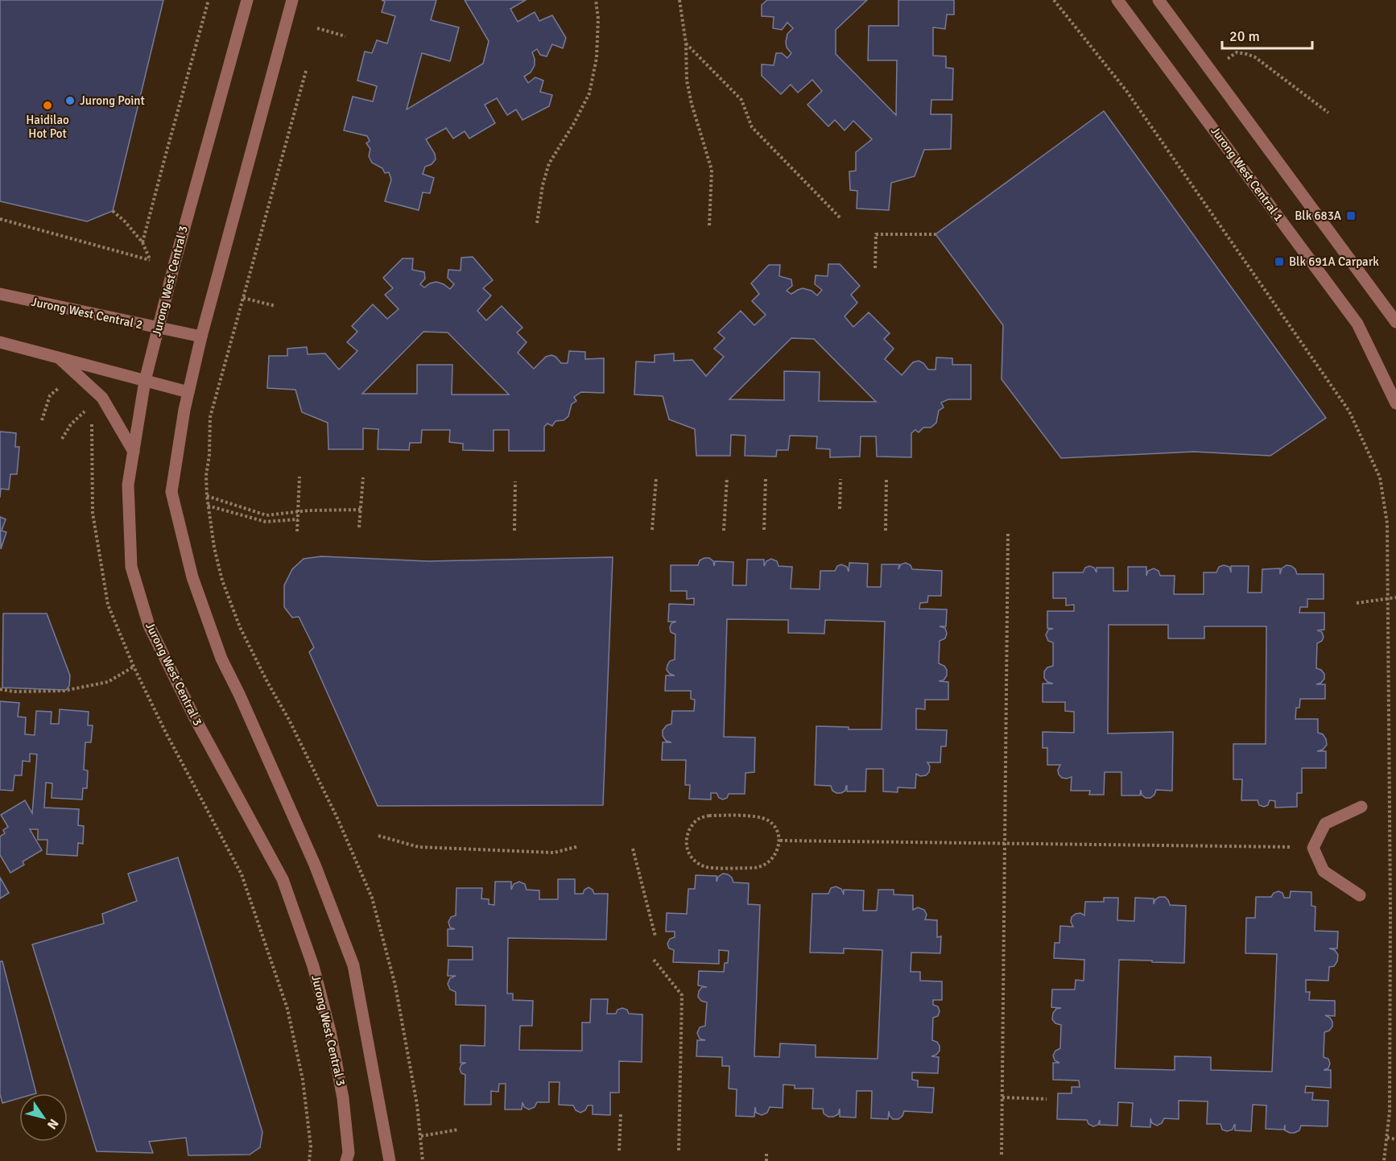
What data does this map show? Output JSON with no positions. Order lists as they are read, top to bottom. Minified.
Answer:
{"streets":{"street":["Jurong West Central 1","Jurong West Central 3","Jurong West Central 2"]},"crossings":[["Jurong West Central 3","Jurong West Central 2"]],"places":{"other":["Jurong Point","Haidilao Hot Pot"],"transit":["Blk 683A","Blk 691A Carpark"]},"scale_bar":"20 m","north":"bottom right"}
